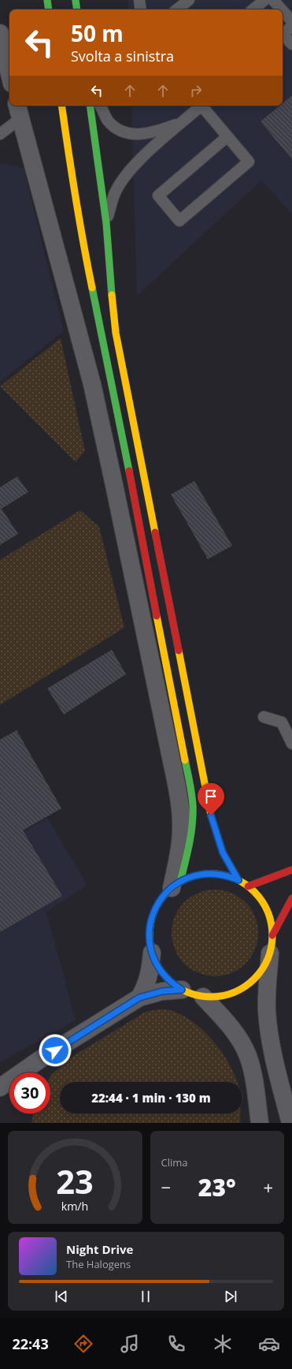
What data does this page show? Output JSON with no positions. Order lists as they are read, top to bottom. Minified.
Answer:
{"page":{"turn":["50 m","Svolta a sinistra"],"limit":"30","trip":"22:44 · 1 min · 130 m","tile":"Clima","heat":["−","23°","+"],"song":["Night Drive","The Halogens"],"tabs":"22:43","gauge":["23","km/h"]}}
